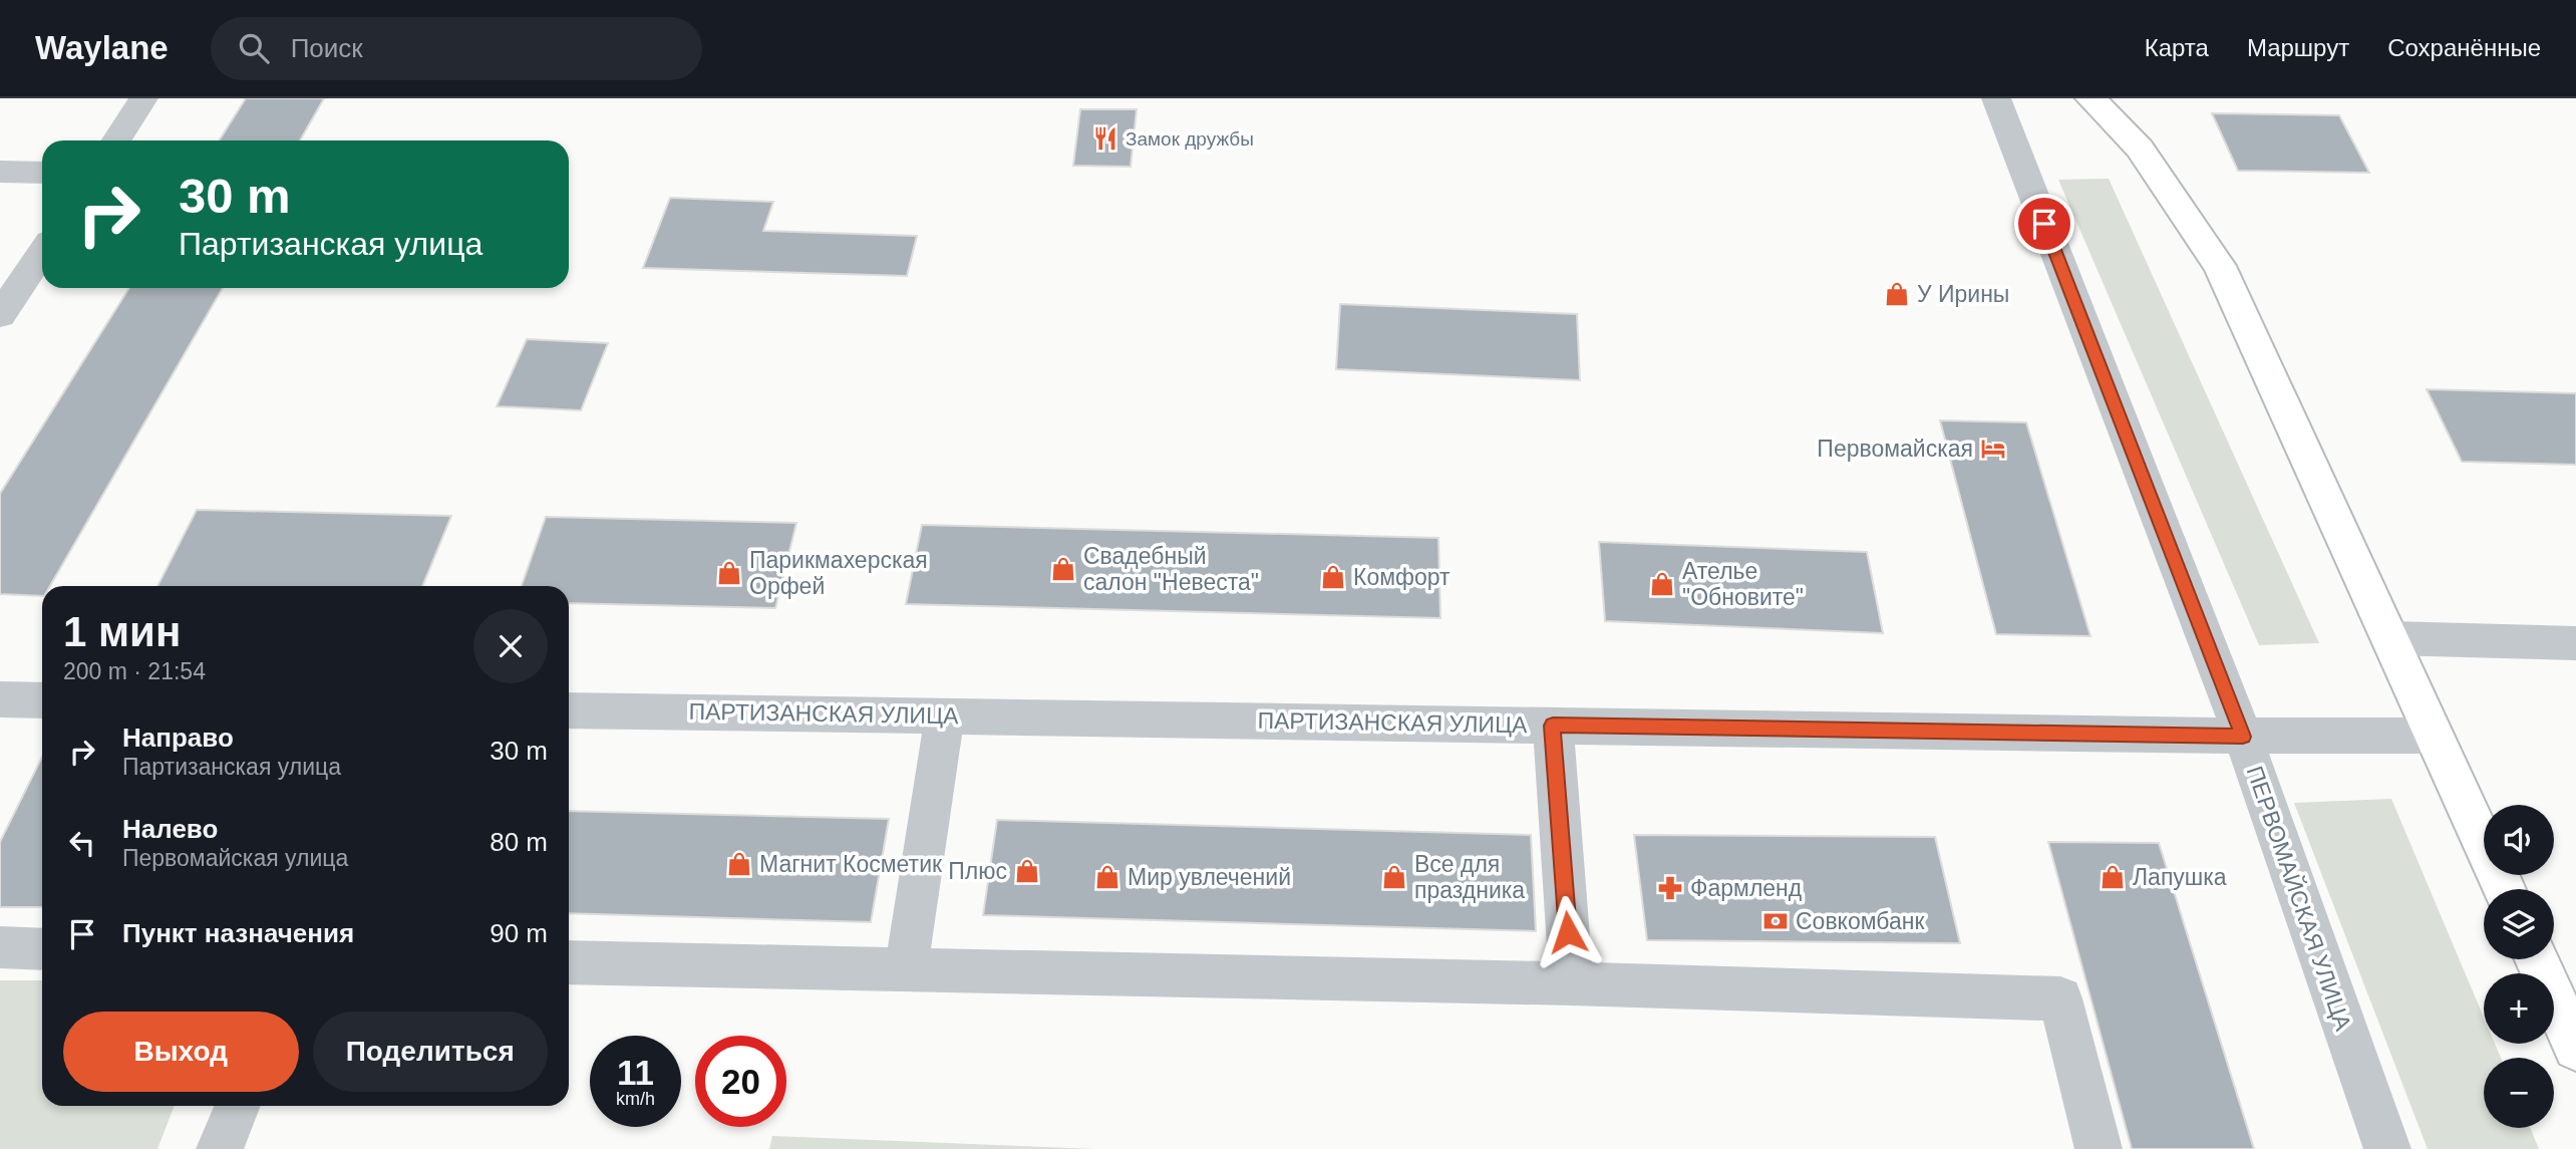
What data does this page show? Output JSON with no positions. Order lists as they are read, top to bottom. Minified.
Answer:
{"streets":{"street":["ПАРТИЗАНСКАЯ УЛИЦА","ПЕРВОМАЙСКАЯ УЛИЦА"]},"crossings":[["ПАРТИЗАНСКАЯ УЛИЦА","ПЕРВОМАЙСКАЯ УЛИЦА"]],"places":{"restaurant":["Замок дружбы"],"shop":["У Ирины","Свадебный салон \"Невеста\"","Парикмахерская Орфей","Комфорт","Ателье \"Обновите\"","Магнит Косметик","Плюс","Мир увлечений","Все для праздника","Лапушка"],"hotel":["Первомайская"],"pharmacy":["Фармленд"],"bank":["Совкомбанк"]},"page":{"header":"Waylane","search":"Поиск","nav":["Карта","Маршрут","Сохранённые"],"turn":["30 m","Партизанская улица"],"heading":["1 мин","200 m · 21:54"],"list":[{"name":"Направо","note":"Партизанская улица","value":"30 m"},{"name":"Налево","note":"Первомайская улица","value":"80 m"},{"name":"Пункт назначения","value":"90 m"}],"map_buttons":["+","−"],"buttons":["Выход","Поделиться"],"speed":"11 km/h","limit":"20"}}
